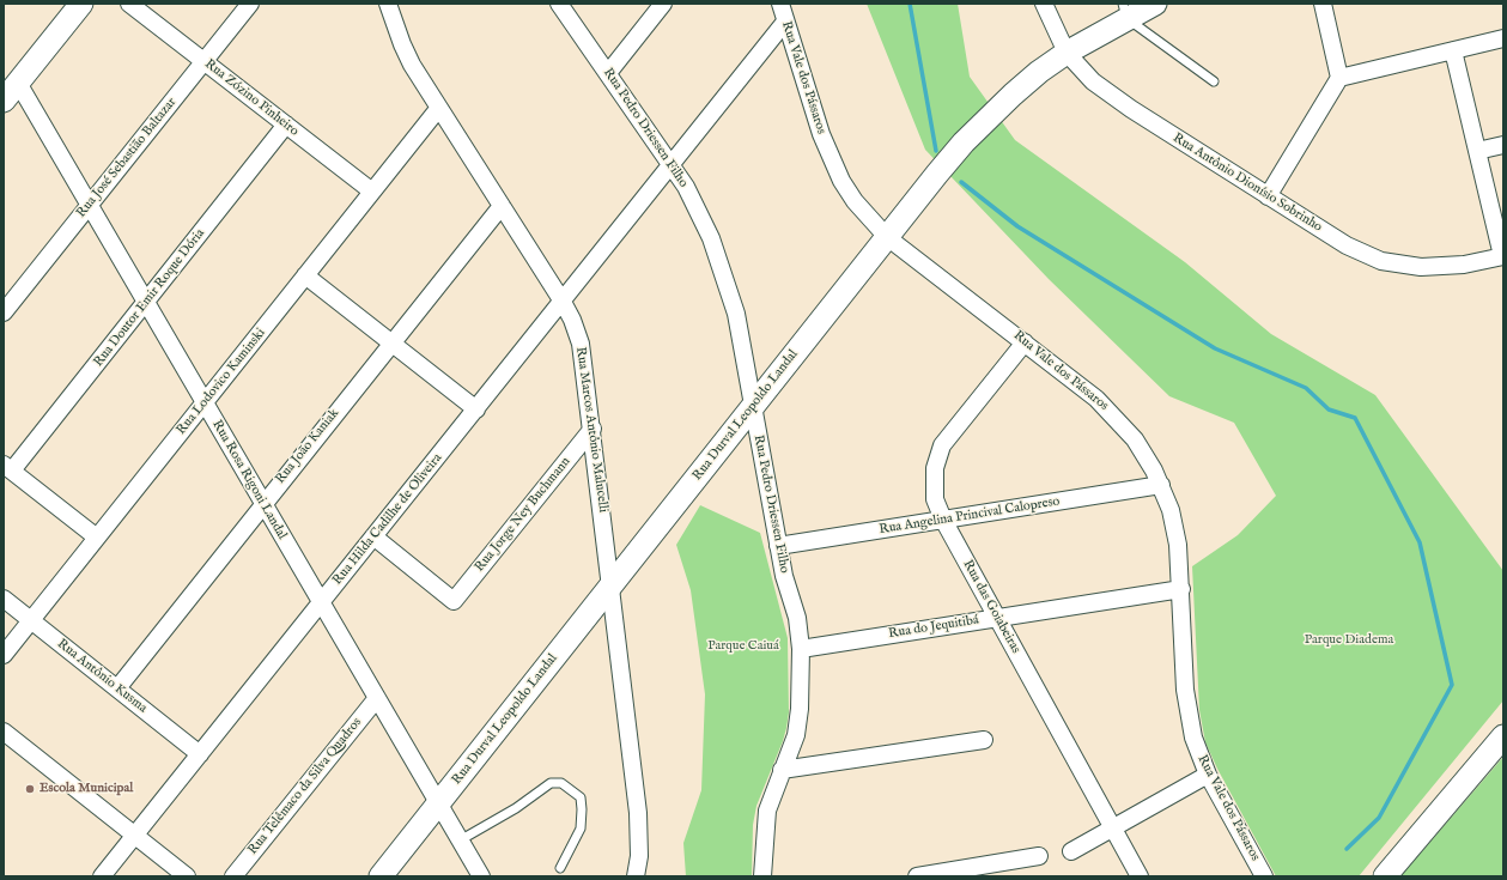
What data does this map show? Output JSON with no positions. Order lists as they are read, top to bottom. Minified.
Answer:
{"streets":{"street":["Rua Vale dos Pássaros","Rua Zózino Pinheiro","Rua Pedro Driessen Filho","Rua José Sebastião Baltazar","Rua Antônio Dionísio Sobrinho","Rua Doutor Emir Roque Dória","Rua Lodovico Kaminski","Rua Durval Leopoldo Landal","Rua Marcos Antônio Malucelli","Rua João Kaniak","Rua Rosa Rigoni Landal","Rua Jorge Ney Buchmann","Rua Angelina Princival Calopreso","Rua Hilda Cadilhe de Oliveira","Rua das Goiabeiras","Rua do Jequitibá","Rua Antônio Kusma","Rua Telêmaco da Silva Quadros"]},"crossings":[["Rua Vale dos Pássaros","Rua Durval Leopoldo Landal"],["Rua Vale dos Pássaros","Rua Angelina Princival Calopreso"],["Rua Vale dos Pássaros","Rua Hilda Cadilhe de Oliveira"],["Rua Vale dos Pássaros","Rua das Goiabeiras"],["Rua Vale dos Pássaros","Rua do Jequitibá"],["Rua Zózino Pinheiro","Rua José Sebastião Baltazar"],["Rua Zózino Pinheiro","Rua Doutor Emir Roque Dória"],["Rua Zózino Pinheiro","Rua Lodovico Kaminski"],["Rua Pedro Driessen Filho","Rua Durval Leopoldo Landal"],["Rua Pedro Driessen Filho","Rua Angelina Princival Calopreso"],["Rua Pedro Driessen Filho","Rua Hilda Cadilhe de Oliveira"],["Rua Pedro Driessen Filho","Rua do Jequitibá"],["Rua José Sebastião Baltazar","Rua Rosa Rigoni Landal"],["Rua Antônio Dionísio Sobrinho","Rua Durval Leopoldo Landal"],["Rua Doutor Emir Roque Dória","Rua Rosa Rigoni Landal"],["Rua Lodovico Kaminski","Rua Marcos Antônio Malucelli"],["Rua Lodovico Kaminski","Rua Rosa Rigoni Landal"],["Rua Lodovico Kaminski","Rua Antônio Kusma"],["Rua Durval Leopoldo Landal","Rua Marcos Antônio Malucelli"],["Rua Durval Leopoldo Landal","Rua Rosa Rigoni Landal"],["Rua Marcos Antônio Malucelli","Rua João Kaniak"],["Rua Marcos Antônio Malucelli","Rua Jorge Ney Buchmann"],["Rua Marcos Antônio Malucelli","Rua Hilda Cadilhe de Oliveira"],["Rua João Kaniak","Rua Rosa Rigoni Landal"],["Rua João Kaniak","Rua Antônio Kusma"],["Rua Rosa Rigoni Landal","Rua Hilda Cadilhe de Oliveira"],["Rua Rosa Rigoni Landal","Rua Telêmaco da Silva Quadros"],["Rua Jorge Ney Buchmann","Rua Hilda Cadilhe de Oliveira"],["Rua Angelina Princival Calopreso","Rua das Goiabeiras"],["Rua Hilda Cadilhe de Oliveira","Rua Antônio Kusma"],["Rua das Goiabeiras","Rua do Jequitibá"]],"parks":["Parque Diadema","Parque Caiuá"],"places":["Escola Municipal"]}
